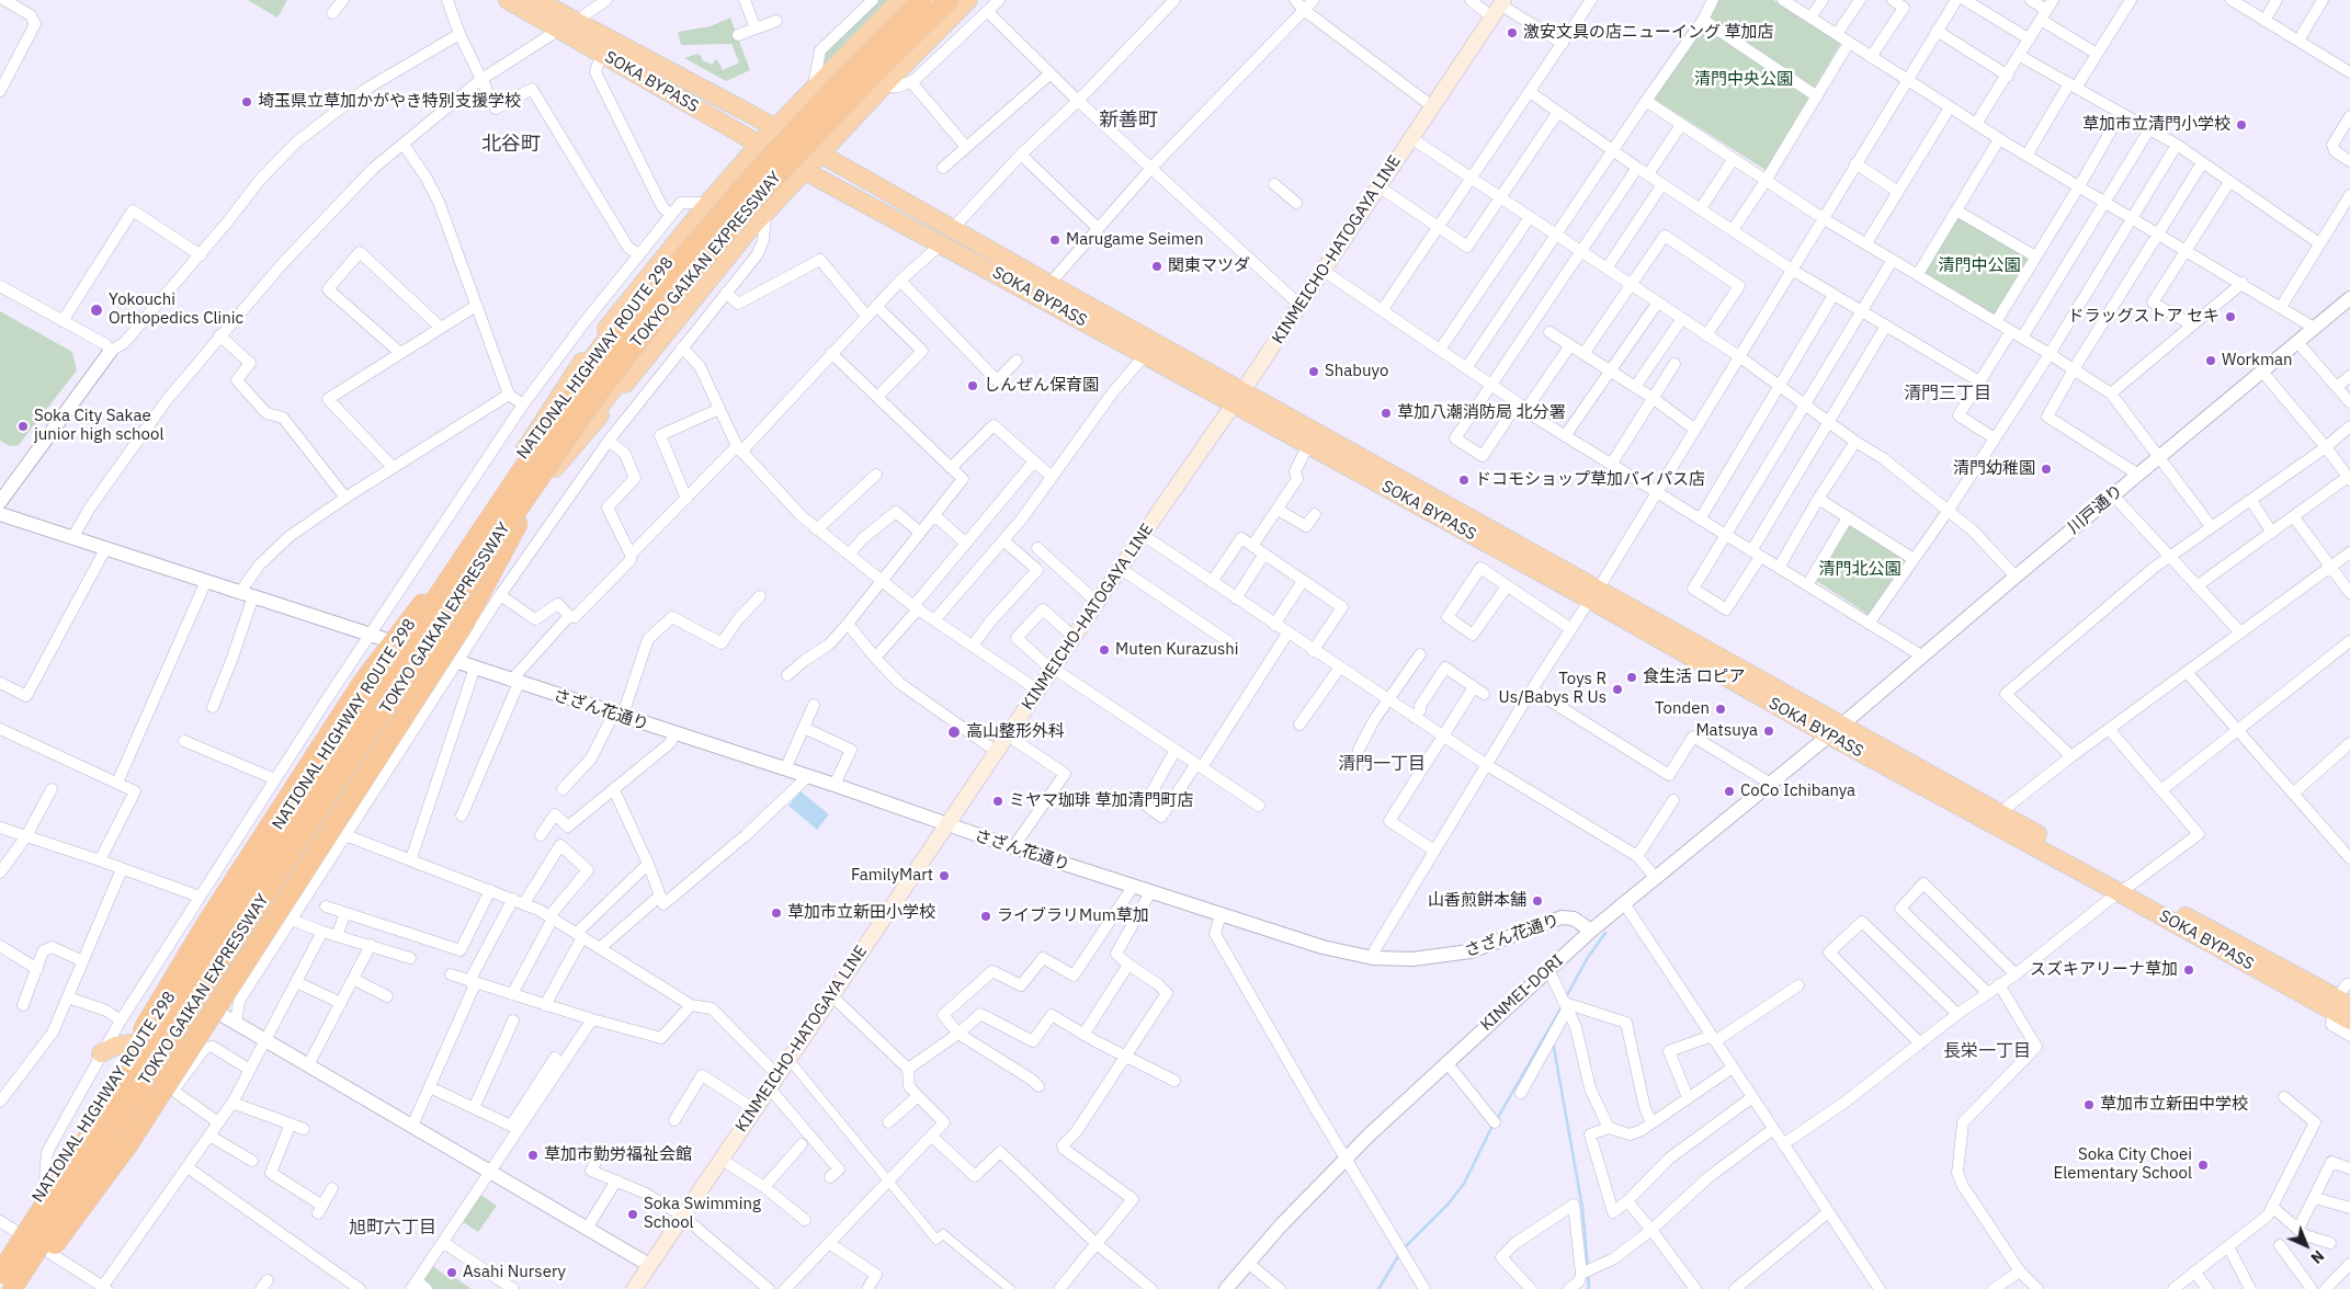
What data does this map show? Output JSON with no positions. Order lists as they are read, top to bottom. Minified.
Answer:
{"streets":{"highway":["SOKA BYPASS","TOKYO GAIKAN EXPRESSWAY","NATIONAL HIGHWAY ROUTE 298"],"main road":["KINMEICHO-HATOGAYA LINE"],"street":["川戸通り","さざん花通り","KINMEI-DORI"]},"crossings":[["SOKA BYPASS","KINMEICHO-HATOGAYA LINE"],["SOKA BYPASS","NATIONAL HIGHWAY ROUTE 298"],["SOKA BYPASS","川戸通り"],["SOKA BYPASS","KINMEI-DORI"],["KINMEICHO-HATOGAYA LINE","さざん花通り"],["TOKYO GAIKAN EXPRESSWAY","NATIONAL HIGHWAY ROUTE 298"],["川戸通り","KINMEI-DORI"],["さざん花通り","KINMEI-DORI"]],"districts":["新善町","北谷町","清門三丁目","清門一丁目","長栄一丁目","旭町六丁目"],"parks":["清門中央公園","清門中公園","清門北公園"],"places":["激安文具の店ニューイング 草加店","埼玉県立草加かがやき特別支援学校","草加市立清門小学校","Marugame Seimen","関東マツダ","Yokouchi Orthopedics Clinic","ドラッグストア セキ","Workman","Shabuyo","しんぜん保育園","草加八潮消防局 北分署","Soka City Sakae junior high school","清門幼稚園","ドコモショップ草加バイパス店","Muten Kurazushi","食生活 ロピア","Toys R Us/Babys R Us","Tonden","Matsuya","高山整形外科","CoCo Ichibanya","ミヤマ珈琲 草加清門町店","FamilyMart","山香煎餅本舗","草加市立新田小学校","ライブラリMum草加","スズキアリーナ草加","草加市立新田中学校","草加市勤労福祉会館","Soka City Choei Elementary School","Soka Swimming School","Asahi Nursery"],"north":"bottom right"}
